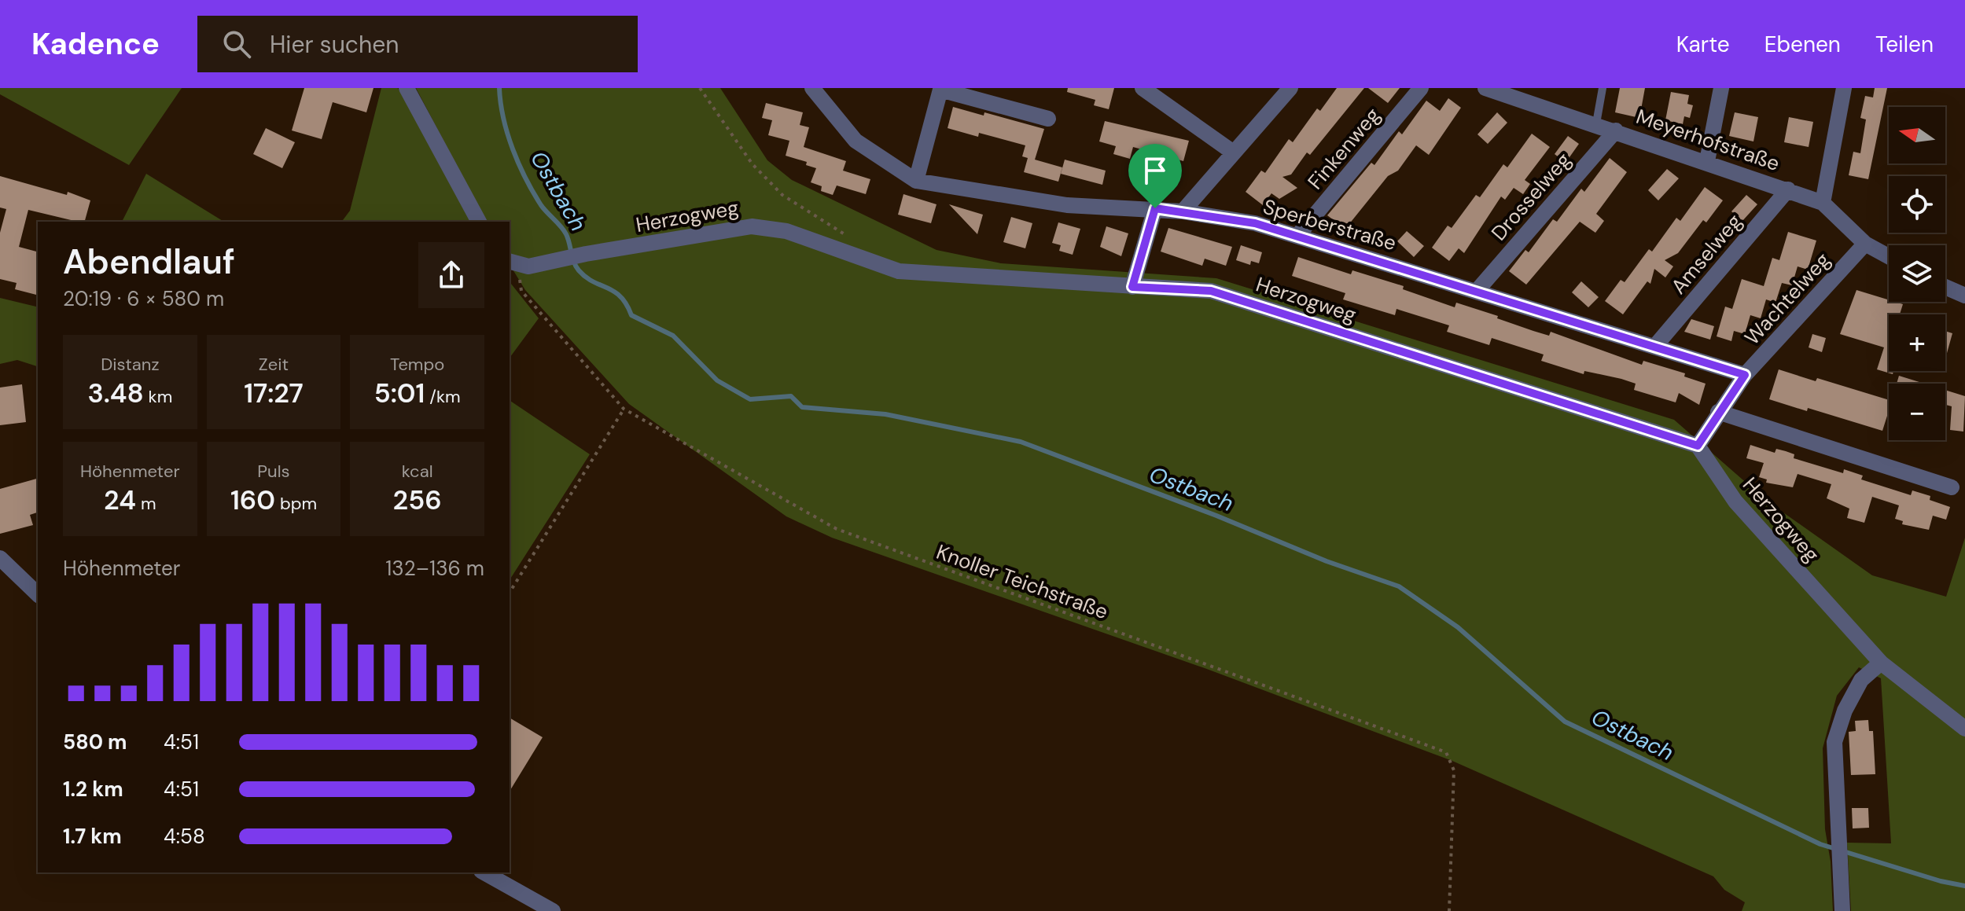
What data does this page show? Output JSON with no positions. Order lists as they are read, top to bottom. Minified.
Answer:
{"streets":{"street":["Meyerhofstraße","Finkenweg","Drosselweg","Herzogweg","Sperberstraße","Amselweg","Wachtelweg"],"path":["Knoller Teichstraße"]},"crossings":[["Meyerhofstraße","Drosselweg"],["Meyerhofstraße","Amselweg"],["Meyerhofstraße","Wachtelweg"],["Finkenweg","Sperberstraße"],["Drosselweg","Sperberstraße"],["Herzogweg","Wachtelweg"],["Herzogweg","Knoller Teichstraße"],["Sperberstraße","Amselweg"],["Sperberstraße","Wachtelweg"]],"water":["Ostbach"],"north":"left","page":{"header":"Kadence","search":"Hier suchen","nav":["Karte","Ebenen","Teilen"],"map_buttons":["+","−"],"heading":["Abendlauf","20:19 · 6 × 580 m"],"stats":[["Distanz","3.48 km"],["Zeit","17:27"],["Tempo","5:01 /km"],["Höhenmeter","24 m"],["Puls","160 bpm"],["kcal","256"]],"chart":["Höhenmeter","132–136 m"],"list":[{"name":"580 m","note":"4:51"},{"name":"1.2 km","note":"4:51"},{"name":"1.7 km","note":"4:58"}]}}
